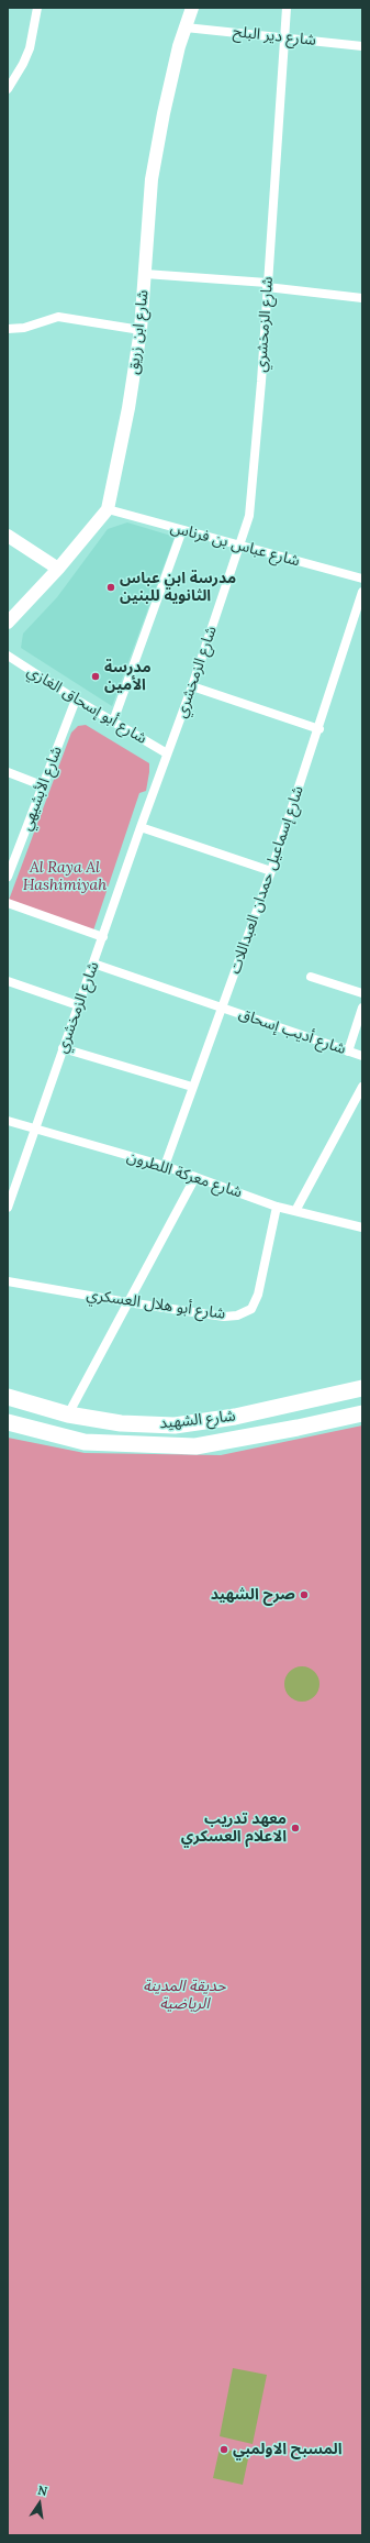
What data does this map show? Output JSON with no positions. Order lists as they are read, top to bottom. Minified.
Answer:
{"streets":{"highway":["شارع الشهيد"],"street":["شارع دير البلح","شارع الزمخشري","شارع ابن زريق","شارع عباس بن فرناس","شارع أبو إسحاق الغازي","شارع الأبشيهي","شارع إسماعيل حمدان العبداللات","شارع أديب إسحاق","شارع معركة اللطرون","شارع أبو هلال العسكري"]},"crossings":[["شارع دير البلح","شارع الزمخشري"],["شارع دير البلح","شارع ابن زريق"],["شارع الزمخشري","شارع عباس بن فرناس"],["شارع الزمخشري","شارع أبو إسحاق الغازي"],["شارع الزمخشري","شارع أديب إسحاق"],["شارع الزمخشري","شارع معركة اللطرون"],["شارع ابن زريق","شارع عباس بن فرناس"],["شارع أبو إسحاق الغازي","شارع الأبشيهي"],["شارع إسماعيل حمدان العبداللات","شارع أديب إسحاق"],["شارع إسماعيل حمدان العبداللات","شارع معركة اللطرون"],["شارع معركة اللطرون","شارع أبو هلال العسكري"]],"parks":["Al Raya Al Hashimiyah","حديقة المدينة الرياضية"],"places":["مدرسة ابن عباس الثانوية للبنين","مدرسة الأمين","صرح الشهيد","معهد تدريب الاعلام العسكري","المسبح الاولمبي"],"north":"top"}
